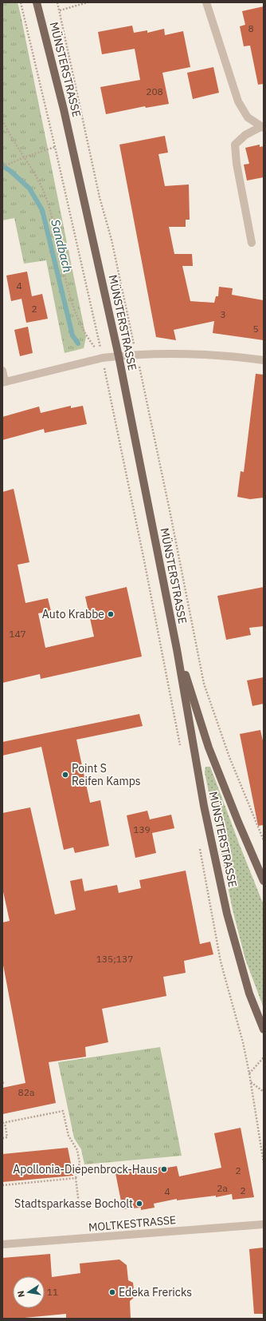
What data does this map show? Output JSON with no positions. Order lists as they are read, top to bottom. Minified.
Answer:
{"streets":{"main road":["MÜNSTERSTRASSE"],"street":["MOLTKESTRASSE"]},"water":["Sandbach"],"places":["Auto Krabbe","Point S Reifen Kamps","Apollonia-Diepenbrock-Haus","Stadtsparkasse Bocholt","Edeka Frericks"],"house_numbers":["8","208","4","2","3","5","147","139","135;137","82a","2","2a","2","4","11"],"north":"left"}
